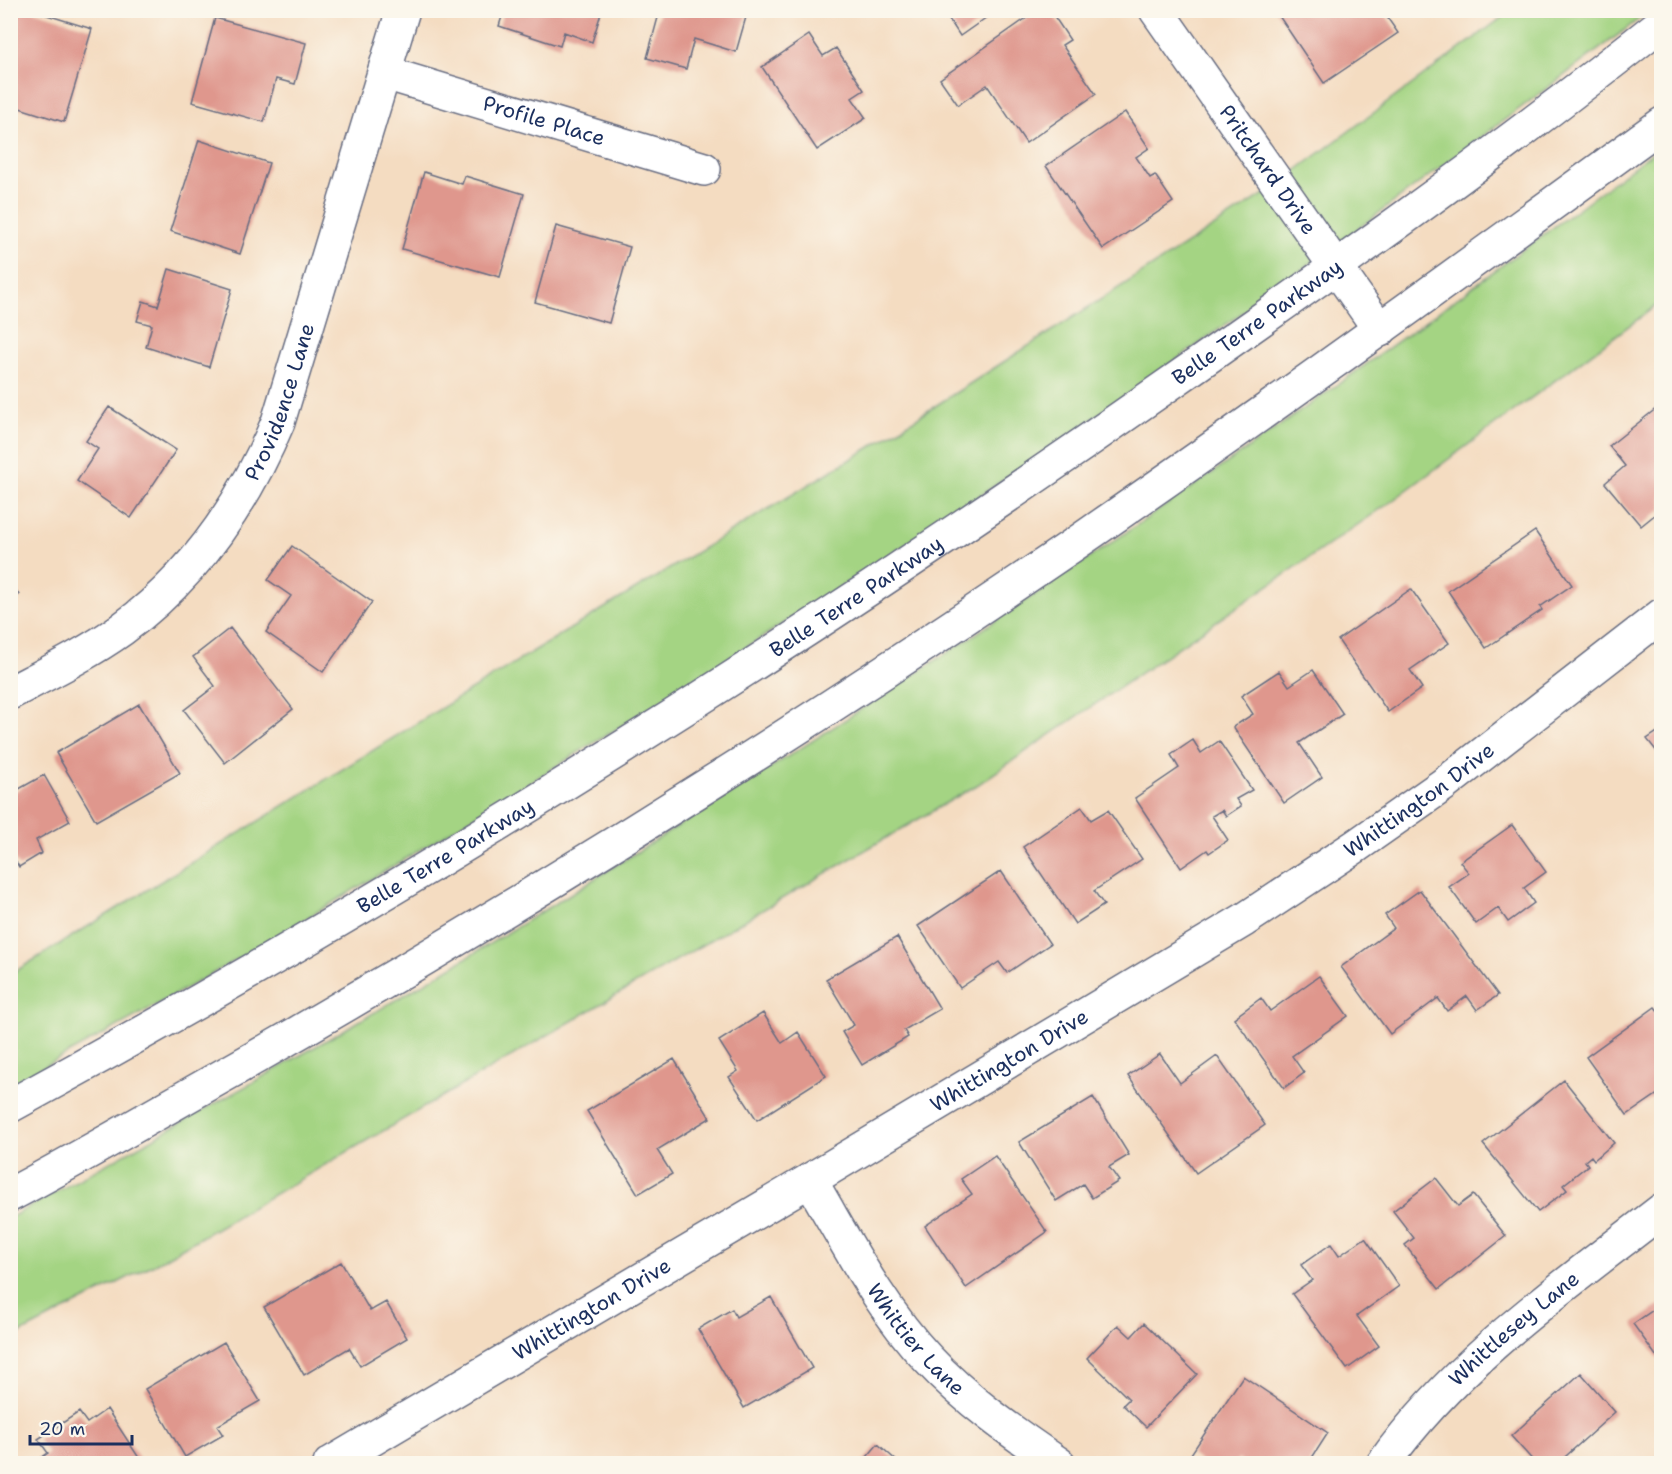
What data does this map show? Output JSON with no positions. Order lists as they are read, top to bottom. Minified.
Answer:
{"streets":{"main road":["Profile Place","Pritchard Drive","Belle Terre Parkway","Providence Lane","Whittington Drive","Whittlesey Lane","Whittier Lane"]},"crossings":[["Profile Place","Providence Lane"],["Pritchard Drive","Belle Terre Parkway"],["Whittington Drive","Whittier Lane"]],"scale_bar":"20 m"}
